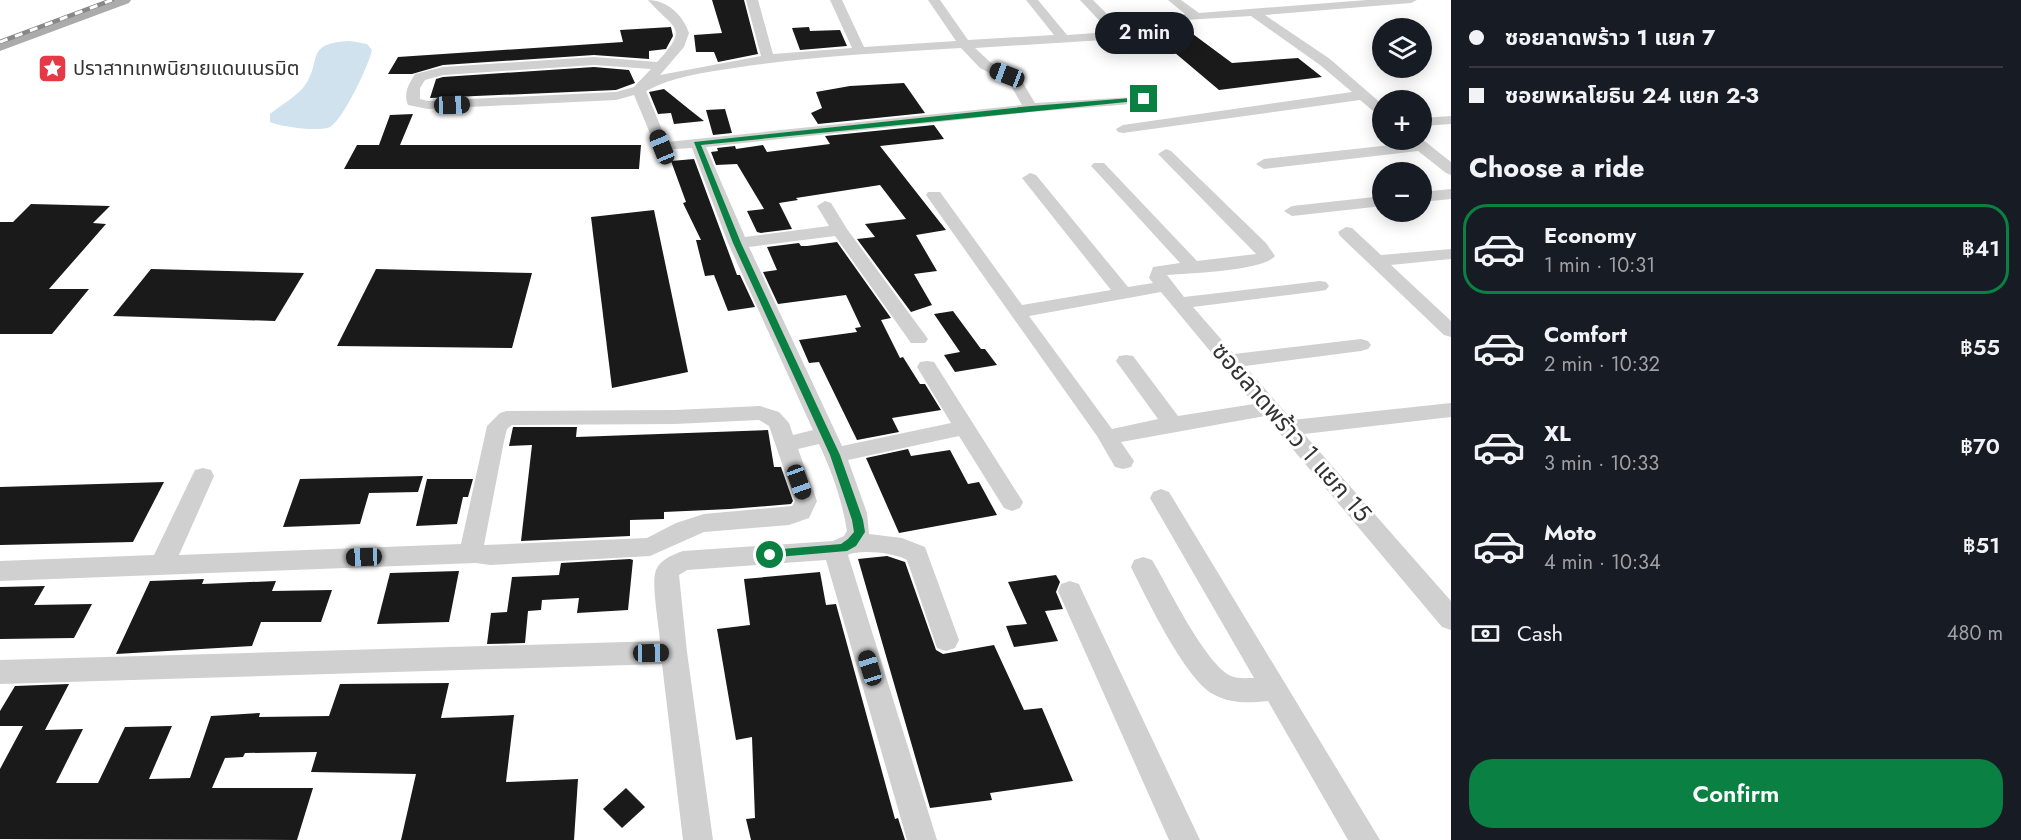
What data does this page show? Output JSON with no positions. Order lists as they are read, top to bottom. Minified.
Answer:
{"streets":{"street":["ซอยลาดพร้าว 1 แยก 15"]},"places":{"place":["ปราสาทเทพนิยายแดนเนรมิต"]},"page":{"banner":["ซอยลาดพร้าว 1 แยก 7","ซอยพหลโยธิน 24 แยก 2-3"],"bubble":"2 min","map_buttons":["+","−"],"heading":"Choose a ride","list":[{"name":"Economy","note":"1 min · 10:31","value":"฿41"},{"name":"Comfort","note":"2 min · 10:32","value":"฿55"},{"name":"XL","note":"3 min · 10:33","value":"฿70"},{"name":"Moto","note":"4 min · 10:34","value":"฿51"}],"pay":["Cash","480 m"],"buttons":"Confirm"}}
